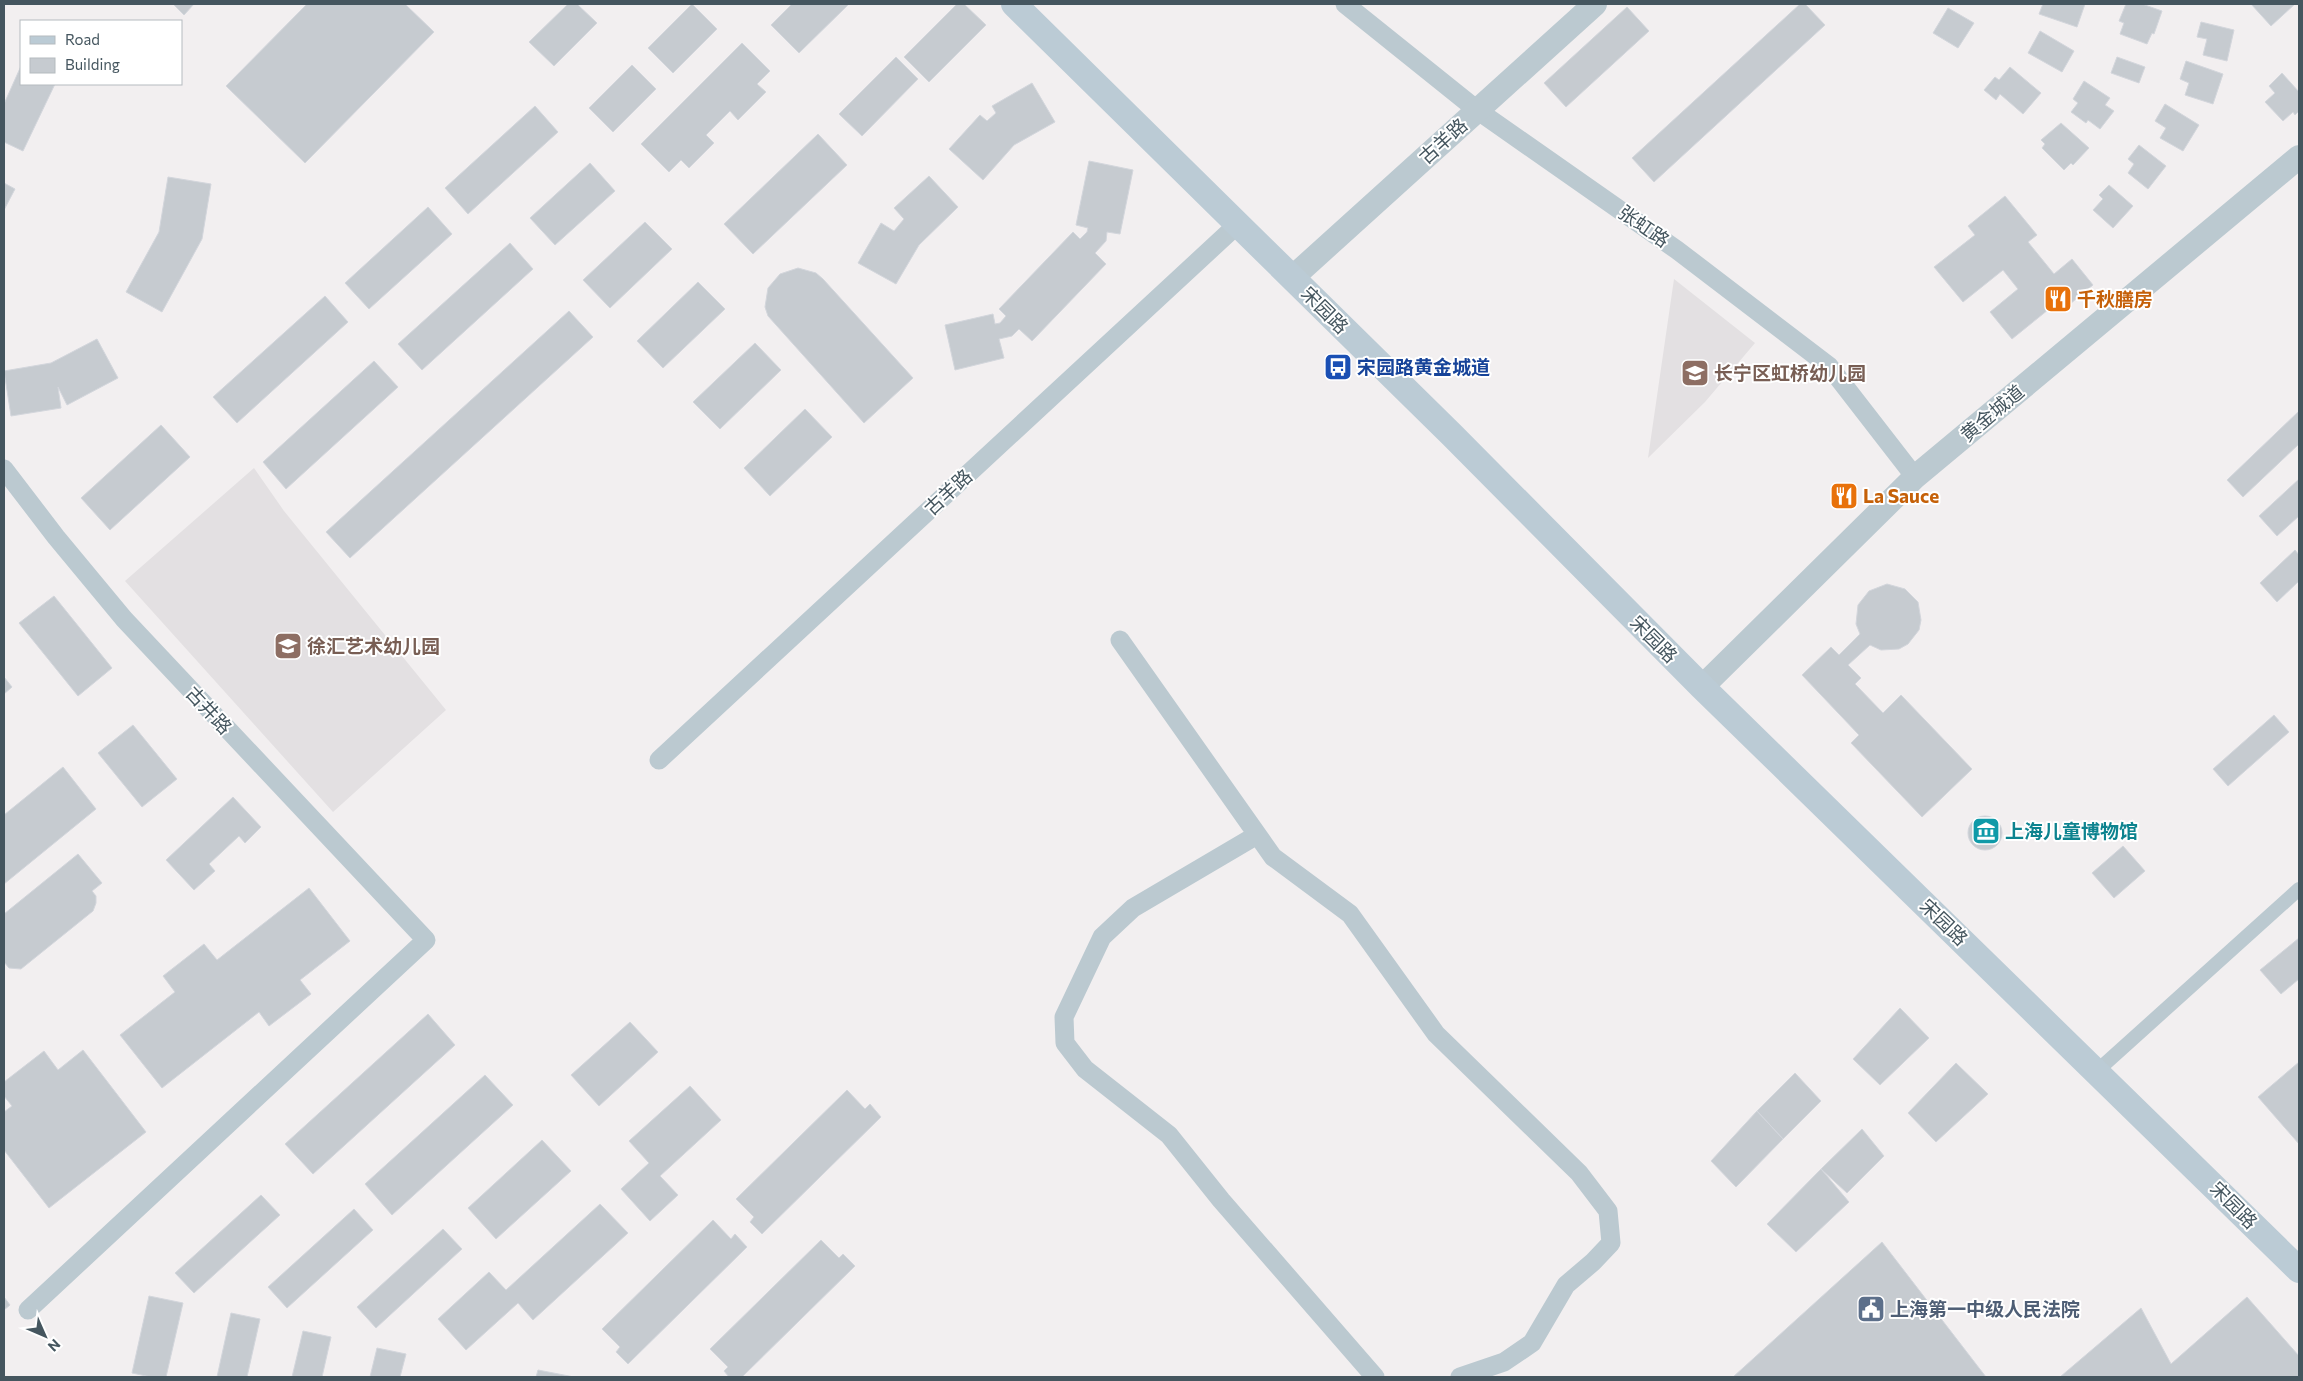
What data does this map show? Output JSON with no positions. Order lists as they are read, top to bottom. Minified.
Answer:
{"streets":{"main road":["宋园路"],"street":["古羊路","张虹路","黄金城道","古井路"]},"crossings":[["古羊路","张虹路"],["古羊路","宋园路"],["张虹路","黄金城道"],["宋园路","黄金城道"]],"places":{"restaurant":["千秋膳房","La Sauce"],"bus stop":["宋园路黄金城道"],"school or university":["长宁区虹桥幼儿园","徐汇艺术幼儿园"],"museum":["上海儿童博物馆"],"public building":["上海第一中级人民法院"]},"legend":["Road","Building"],"north":"bottom right"}
